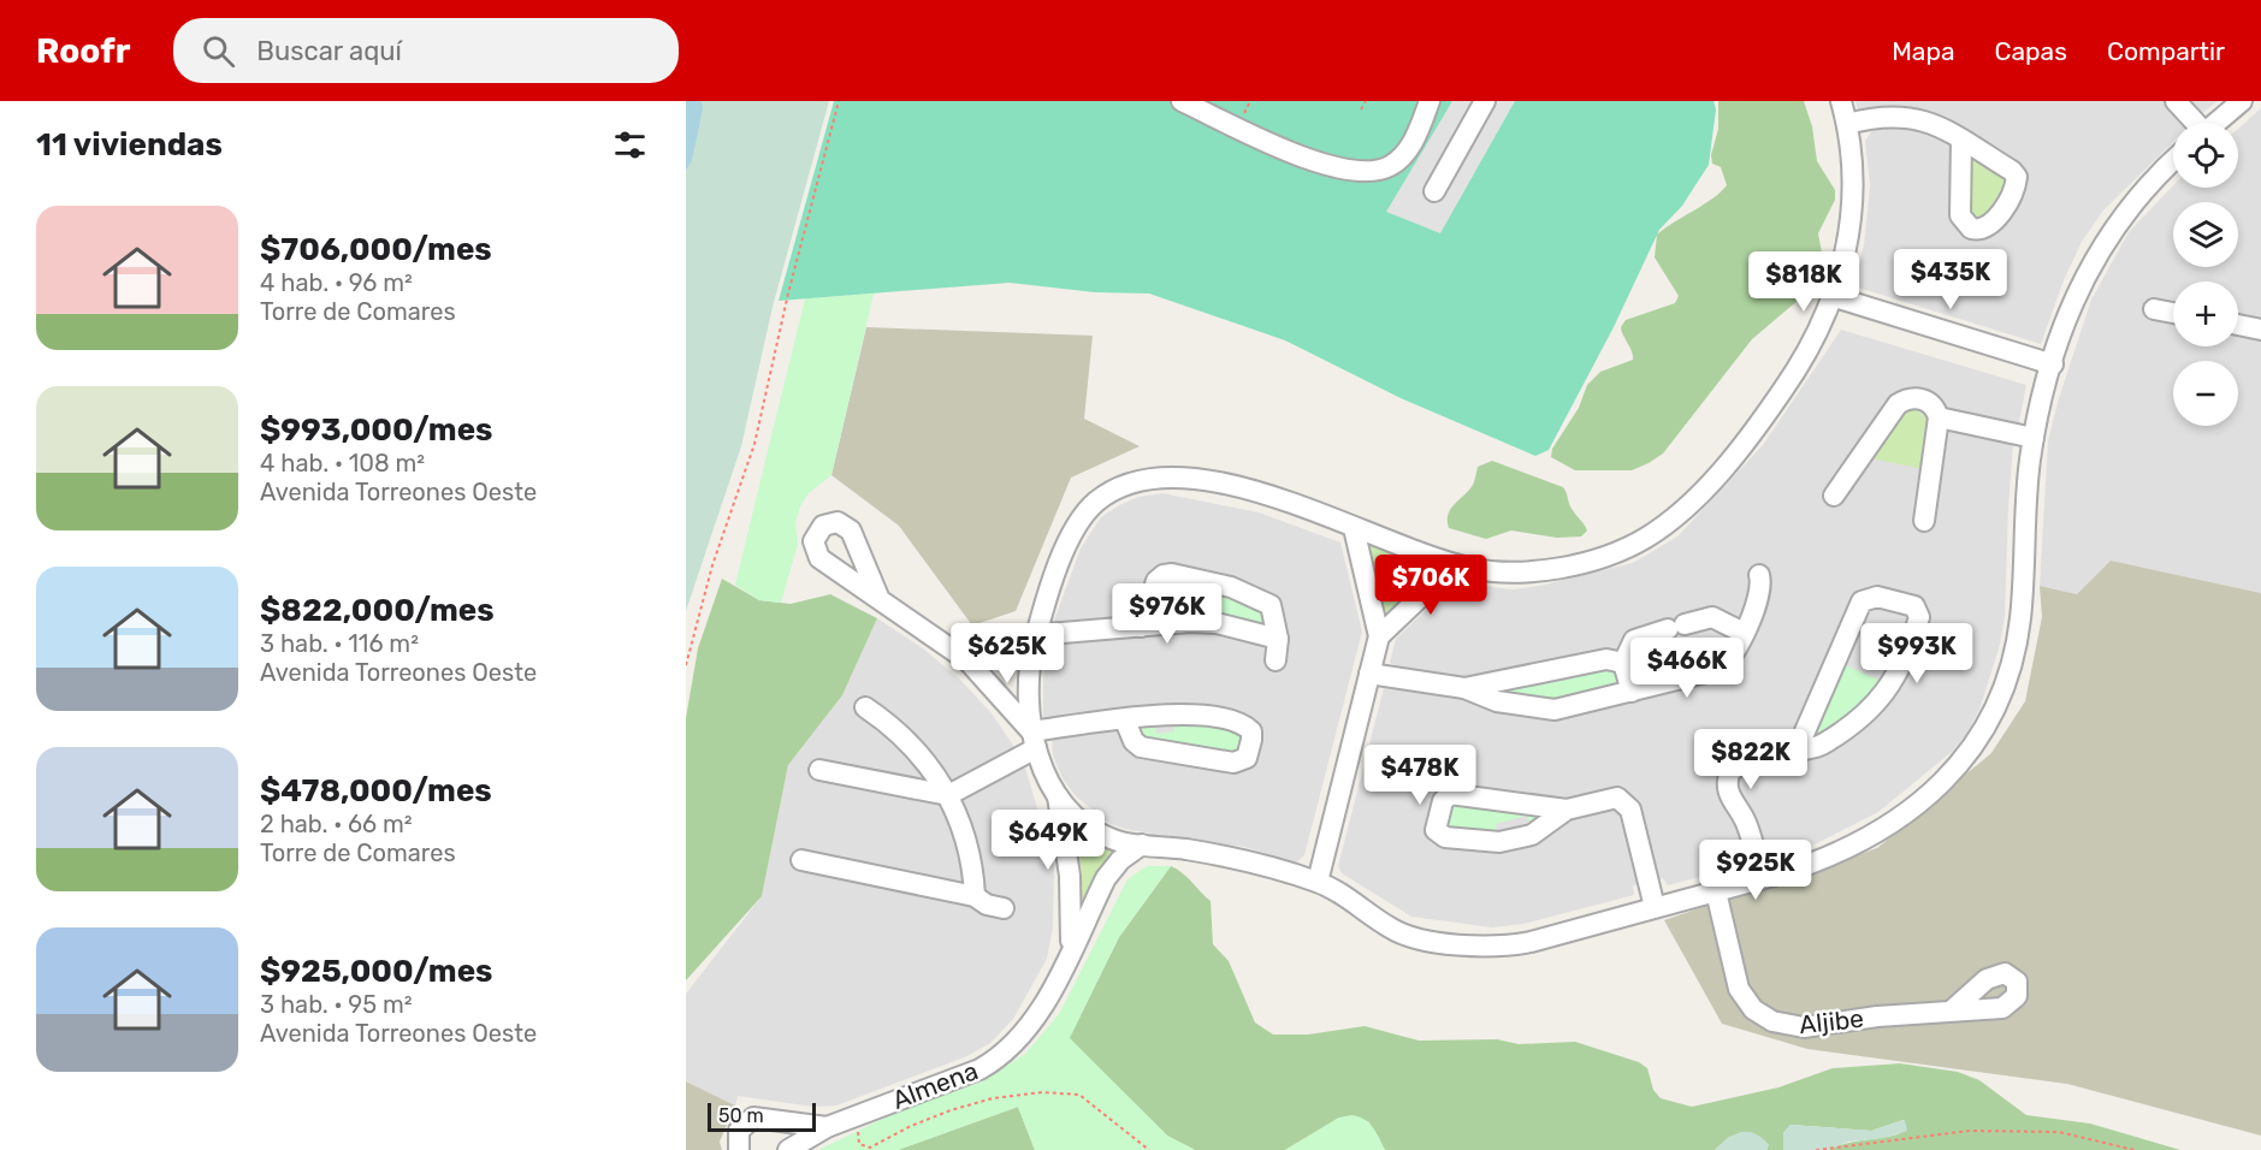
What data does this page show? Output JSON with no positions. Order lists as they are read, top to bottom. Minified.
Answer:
{"streets":{"street":["Aljibe","Almena"]},"scale_bar":"50 m","page":{"header":"Roofr","search":"Buscar aquí","nav":["Mapa","Capas","Compartir"],"heading":"11 viviendas","map_buttons":["+","−"],"list":[{"name":"$706,000/mes","note":"4 hab. · 96 m² · Torre de Comares"},{"name":"$993,000/mes","note":"4 hab. · 108 m² · Avenida Torreones Oeste"},{"name":"$822,000/mes","note":"3 hab. · 116 m² · Avenida Torreones Oeste"},{"name":"$478,000/mes","note":"2 hab. · 66 m² · Torre de Comares"},{"name":"$925,000/mes","note":"3 hab. · 95 m² · Avenida Torreones Oeste"}],"price":["$435K","$818K","$706K","$976K","$625K","$993K","$466K","$822K","$478K","$649K","$925K"],"scale":"50 m"}}
